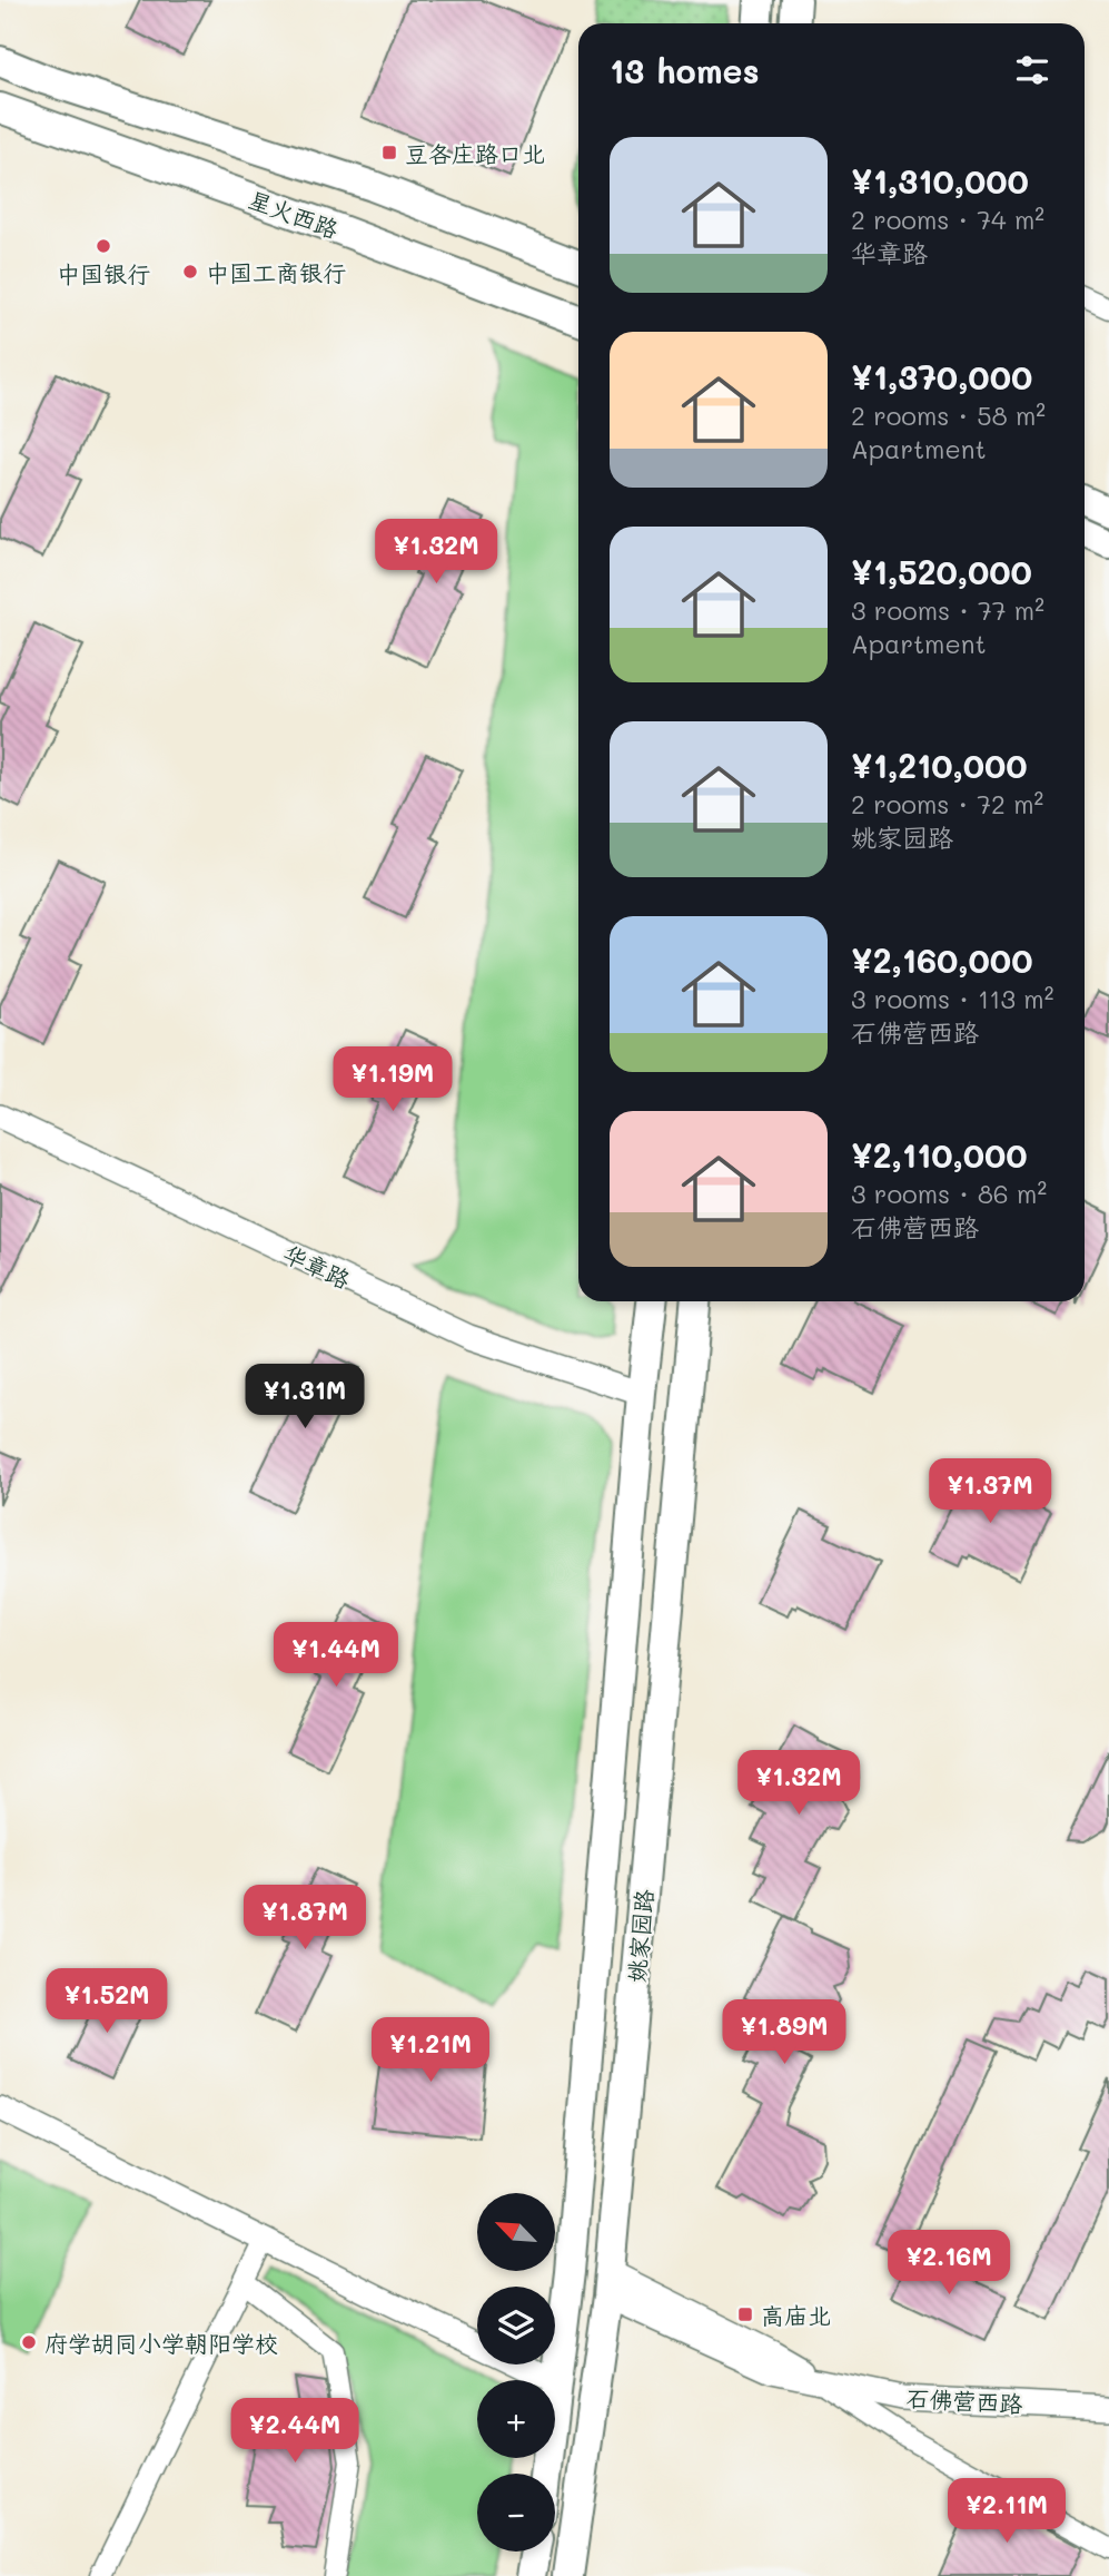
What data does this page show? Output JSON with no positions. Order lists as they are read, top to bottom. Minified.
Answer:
{"streets":{"main road":["星火西路","姚家园路"],"street":["华章路","石佛营西路"]},"crossings":[["华章路","姚家园路"],["姚家园路","石佛营西路"]],"places":{"transit":["豆各庄路口北","高庙北"],"other":["中国银行","中国工商银行","府学胡同小学朝阳学校"]},"north":"top left","page":{"heading":"13 homes","list":[{"name":"¥1,310,000","note":"2 rooms · 74 m² · 华章路"},{"name":"¥1,370,000","note":"2 rooms · 58 m² · Apartment"},{"name":"¥1,520,000","note":"3 rooms · 77 m² · Apartment"},{"name":"¥1,210,000","note":"2 rooms · 72 m² · 姚家园路"},{"name":"¥2,160,000","note":"3 rooms · 113 m² · 石佛营西路"},{"name":"¥2,110,000","note":"3 rooms · 86 m² · 石佛营西路"}],"price":["¥1.32M","¥1.19M","¥1.31M","¥1.37M","¥1.44M","¥1.32M","¥1.87M","¥1.52M","¥1.89M","¥1.21M","¥2.16M","¥2.44M","¥2.11M"],"map_buttons":["+","−"]}}
